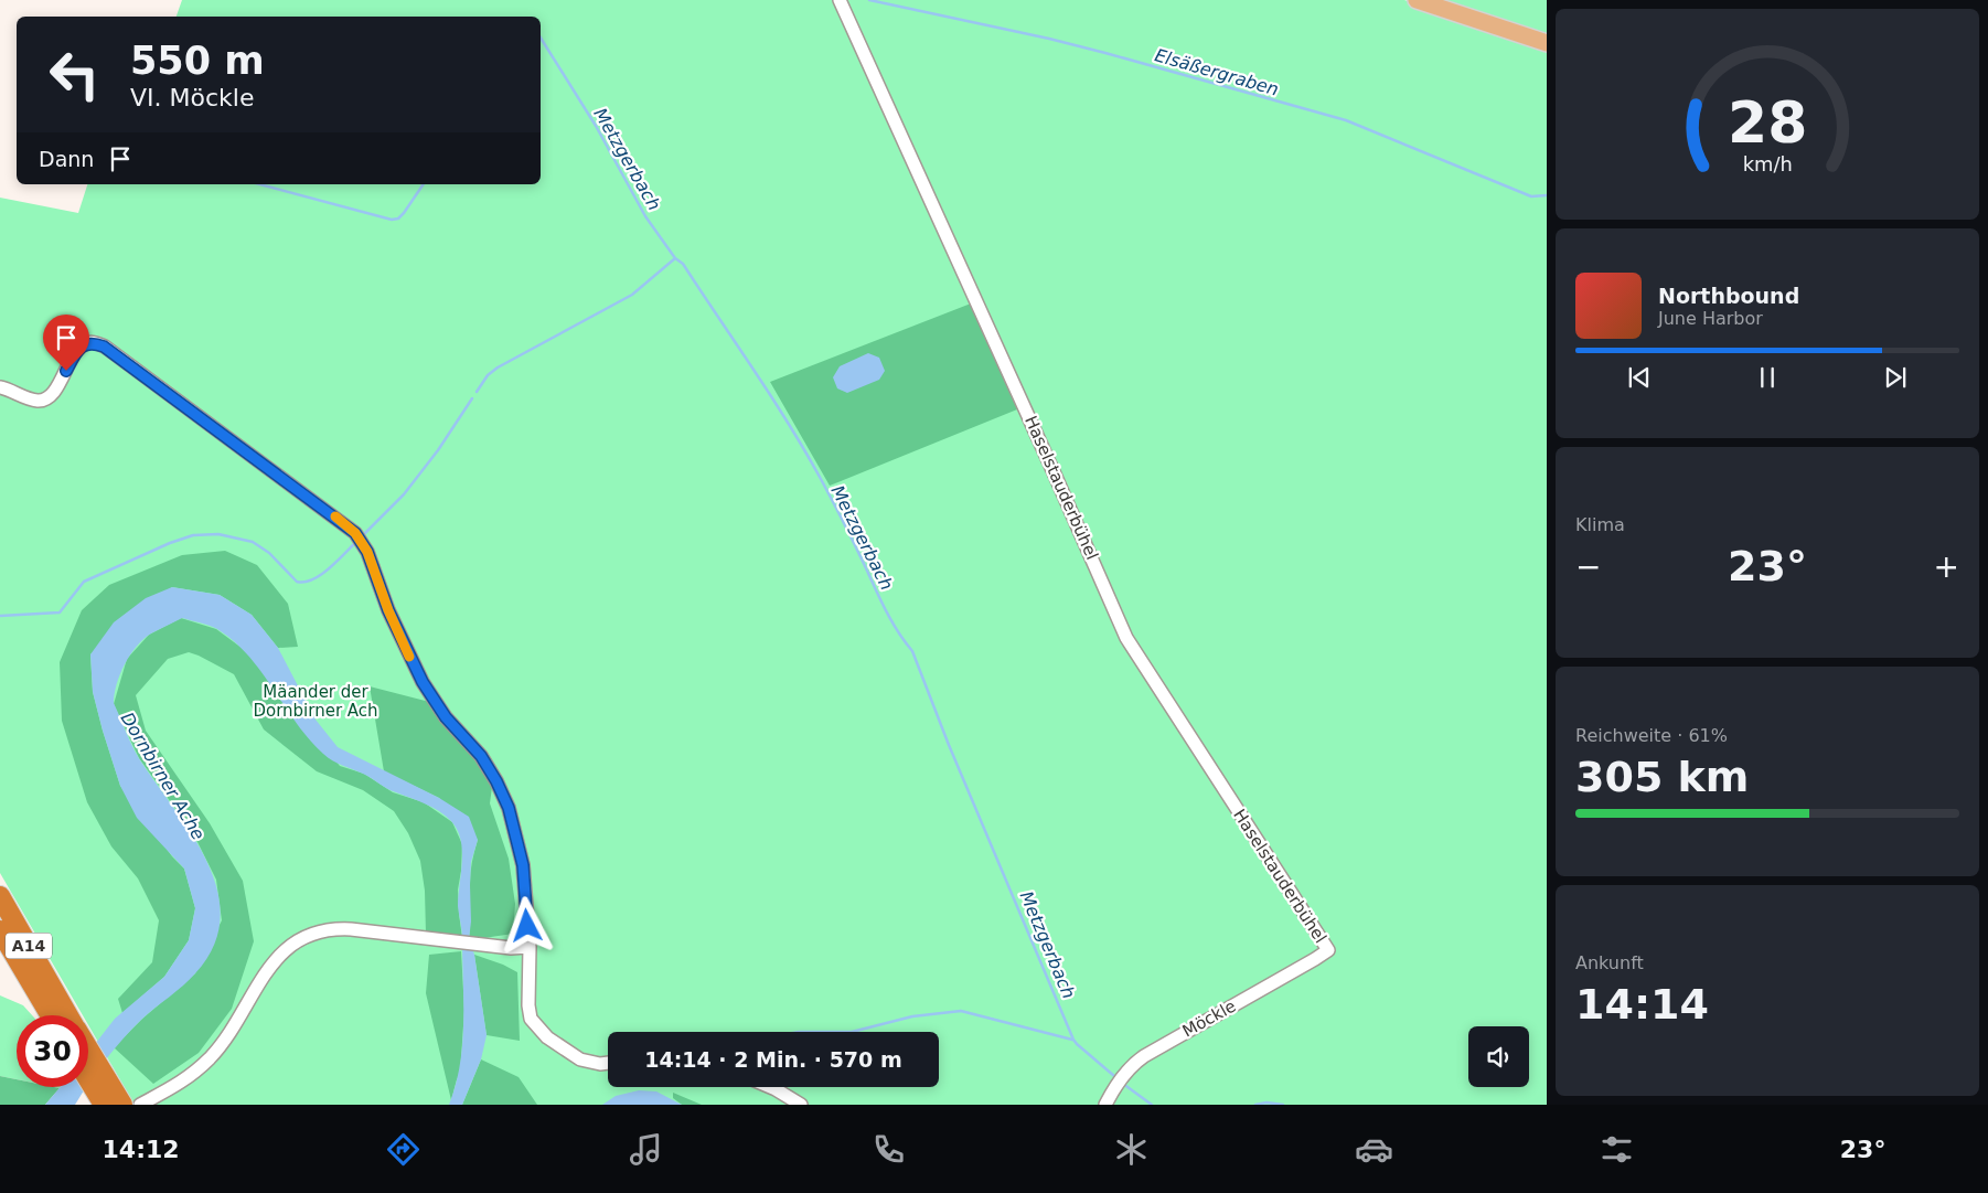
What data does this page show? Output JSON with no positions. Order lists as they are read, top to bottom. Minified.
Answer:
{"streets":{"highway":["A14"],"street":["Haselstauderbühel","Möckle"]},"crossings":[["Haselstauderbühel","Möckle"]],"water":["Elsäßergraben","Metzgerbach","Dornbirner Ache"],"parks":["Mäander der Dornbirner Ach"],"page":{"turn":["550 m","VI. Möckle"],"then":"Dann","song":["Northbound","June Harbor"],"tile":["Klima",["Reichweite · 61%","305 km"],["Ankunft","14:14"]],"heat":["−","23°","+"],"limit":"30","trip":"14:14 · 2 Min. · 570 m","tabs":["14:12","23°"],"gauge":["28","km/h"]}}
